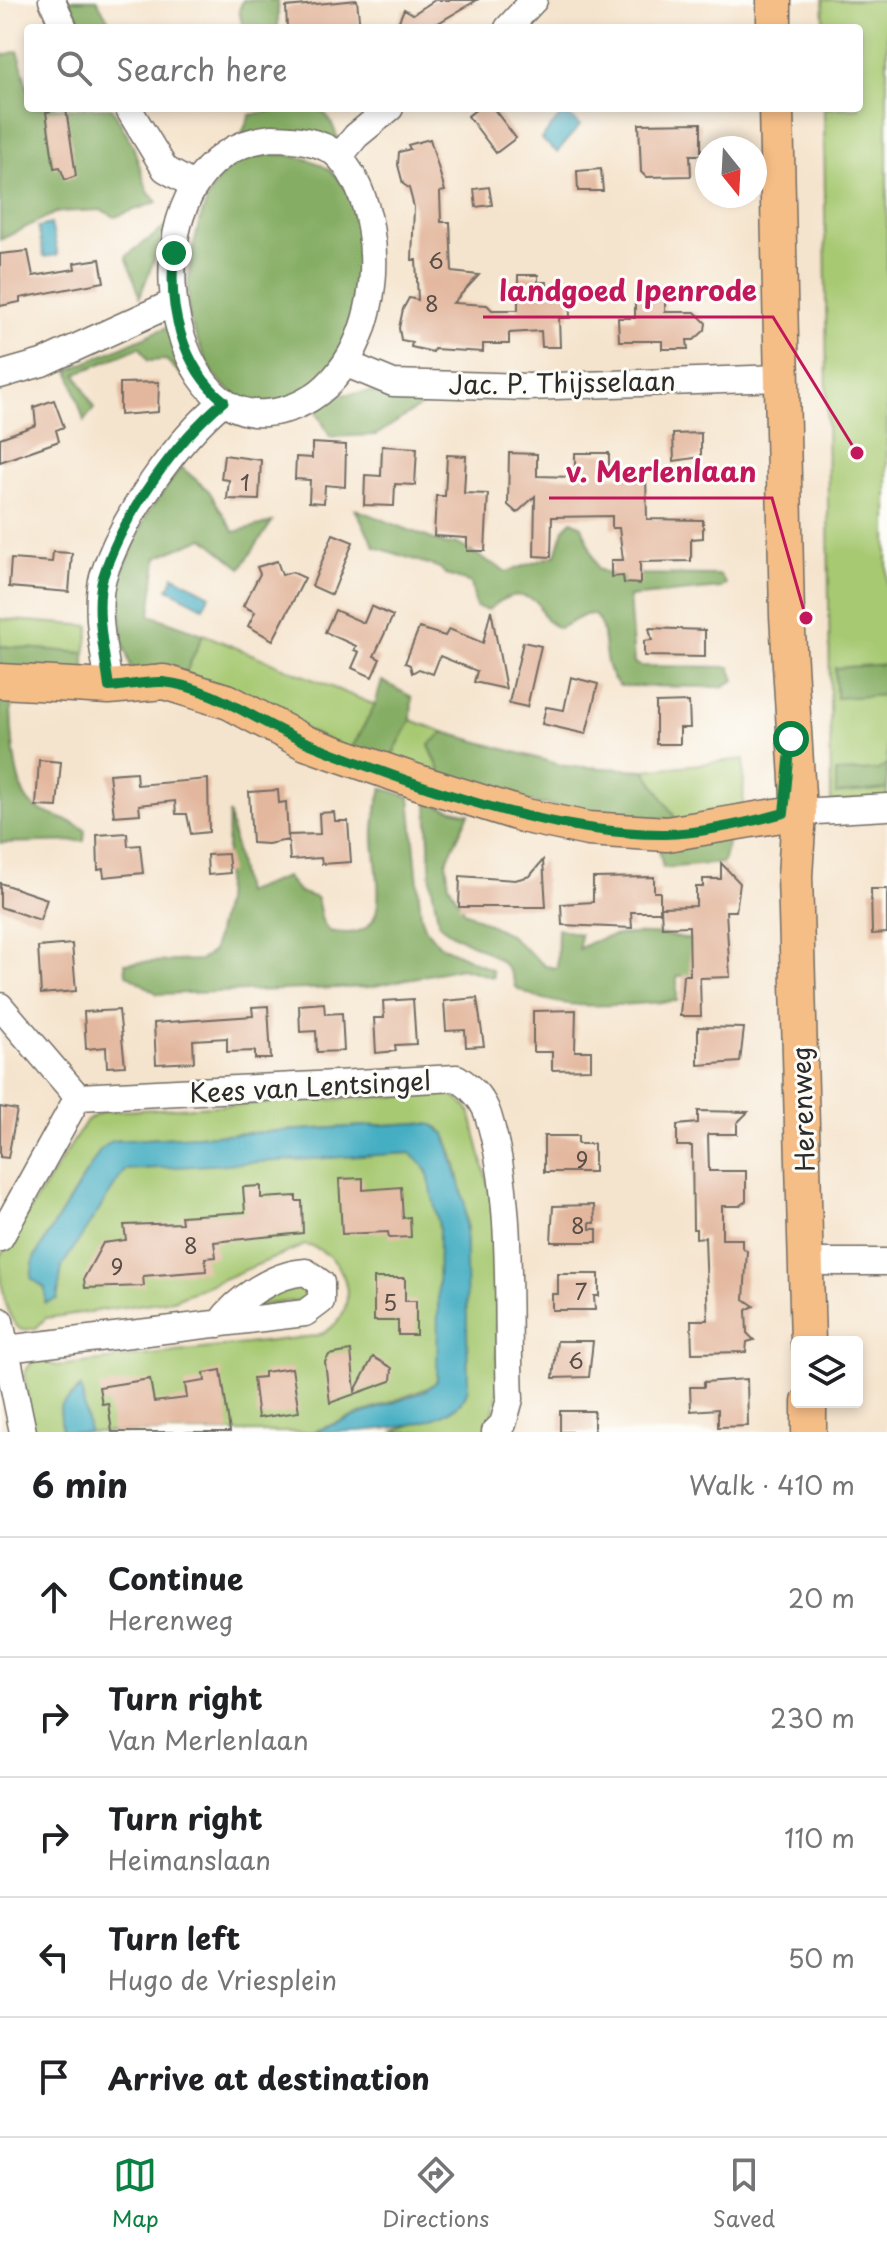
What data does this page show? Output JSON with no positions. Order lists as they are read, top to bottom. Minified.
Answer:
{"streets":{"main road":["Herenweg"],"street":["Jac. P. Thijsselaan","Kees van Lentsingel"]},"crossings":[["Jac. P. Thijsselaan","Herenweg"]],"places":["landgoed Ipenrode","v. Merlenlaan"],"house_numbers":["6","8","1","9","8","8","9","7","5","6"],"north":"bottom","page":{"search":"Search here","heading":["6 min","Walk · 410 m"],"list":[["Continue","Herenweg","20 m"],["Turn right","Van Merlenlaan","230 m"],["Turn right","Heimanslaan","110 m"],["Turn left","Hugo de Vriesplein","50 m"],"Arrive at destination"],"nav":["Map","Directions","Saved"]}}
